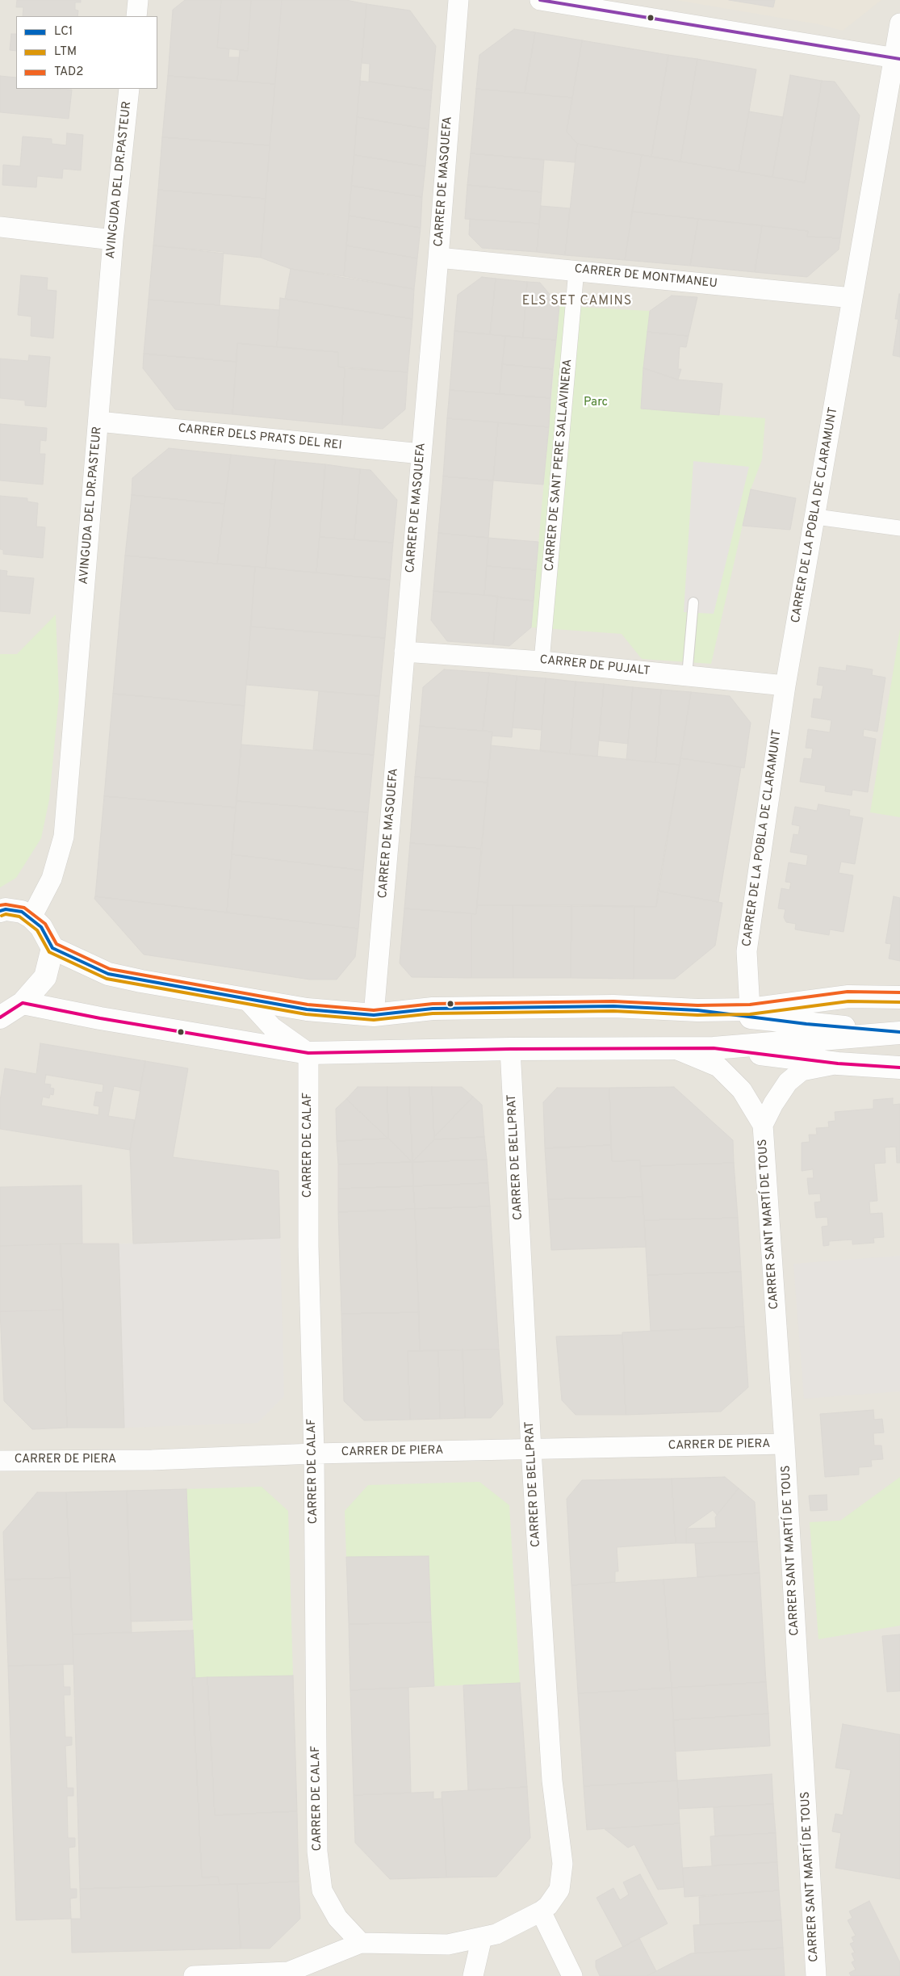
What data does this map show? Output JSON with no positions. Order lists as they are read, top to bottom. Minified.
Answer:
{"streets":{"street":["AVINGUDA DEL DR.PASTEUR","CARRER DE MASQUEFA","CARRER DE MONTMANEU","CARRER DELS PRATS DEL REI","CARRER DE SANT PERE SALLAVINERA","CARRER DE LA POBLA DE CLARAMUNT","CARRER DE PUJALT","CARRER DE CALAF","CARRER DE BELLPRAT","CARRER SANT MARTÍ DE TOUS","CARRER DE PIERA"]},"crossings":[["AVINGUDA DEL DR.PASTEUR","CARRER DELS PRATS DEL REI"],["CARRER DE MASQUEFA","CARRER DE MONTMANEU"],["CARRER DE MASQUEFA","CARRER DELS PRATS DEL REI"],["CARRER DE MASQUEFA","CARRER DE PUJALT"],["CARRER DE MONTMANEU","CARRER DE SANT PERE SALLAVINERA"],["CARRER DE MONTMANEU","CARRER DE LA POBLA DE CLARAMUNT"],["CARRER DE SANT PERE SALLAVINERA","CARRER DE PUJALT"],["CARRER DE LA POBLA DE CLARAMUNT","CARRER DE PUJALT"],["CARRER DE CALAF","CARRER DE PIERA"],["CARRER DE BELLPRAT","CARRER DE PIERA"],["CARRER SANT MARTÍ DE TOUS","CARRER DE PIERA"]],"districts":["ELS SET CAMINS"],"parks":["Parc"],"lines":["transit line TAD2","transit line LC1","transit line LTM"],"legend":["LC1","LTM","TAD2"]}
